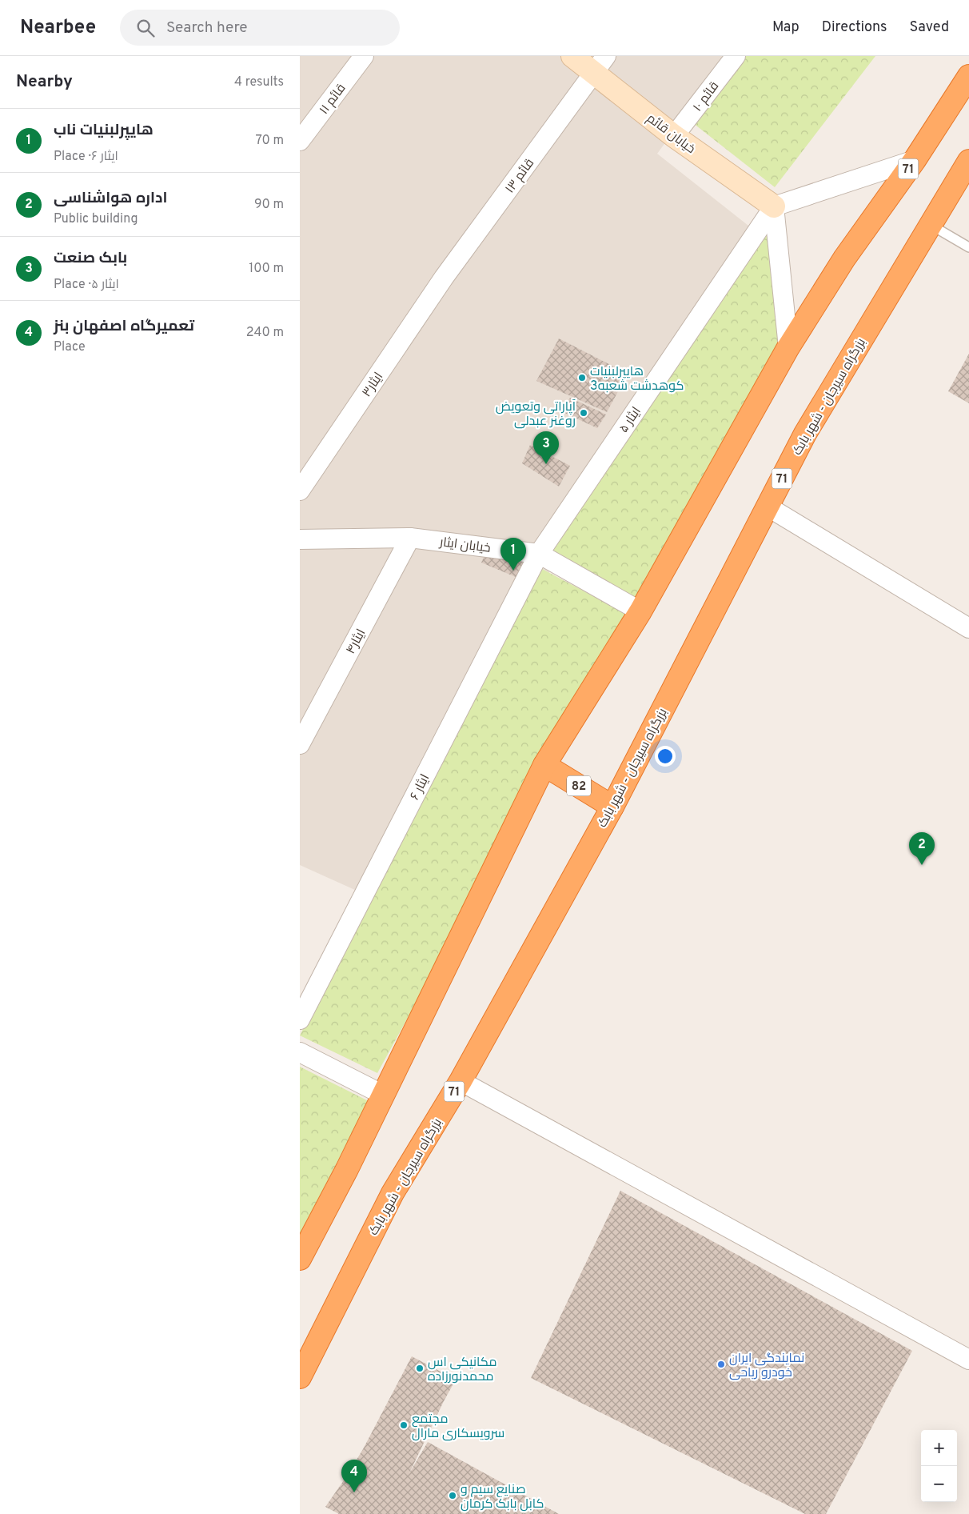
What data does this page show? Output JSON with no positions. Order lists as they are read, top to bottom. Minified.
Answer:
{"streets":{"highway":["71","بزرگراه سیرجان - شهر بابک","82"],"street":["قائم ۱۰","قائم ۱۱","خیابان قائم","قائم ۱۳","ایثار۳","ایثار ۵","خیابان ایثار","ایثار۴","ایثار ۶"]},"crossings":[["قائم ۱۰","خیابان قائم"],["خیابان قائم","قائم ۱۳"],["خیابان قائم","ایثار ۵"],["71","خیابان ایثار"],["71","82"],["قائم ۱۳","ایثار۳"],["بزرگراه سیرجان - شهر بابک","82"],["ایثار ۵","خیابان ایثار"],["ایثار ۵","ایثار ۶"],["خیابان ایثار","ایثار۴"],["خیابان ایثار","ایثار ۶"]],"places":["هایپرلبنیات کوهدشت شعبه3","آپاراتی وتعویض روغنر عبدلی","نمایندگی ایران خودرو ریاحی","مکانیکی اس محمدنورزاده","مجتمع سرویسکاری مارال","صنایع سیم و کابل بابک کرمان"],"page":{"header":"Nearbee","search":"Search here","nav":["Map","Directions","Saved"],"heading":["Nearby","4 results"],"list":[{"mark":"1","name":"هایپرلبنیات ناب","note":"Place · ایثار ۶","value":"70 m"},{"mark":"2","name":"اداره هواشناسی","note":"Public building","value":"90 m"},{"mark":"3","name":"بابک صنعت","note":"Place · ایثار ۵","value":"100 m"},{"mark":"4","name":"تعمیرگاه اصفهان بنز","note":"Place","value":"240 m"}],"pins":["3","1","2","4"],"map_buttons":["+","−"]}}
